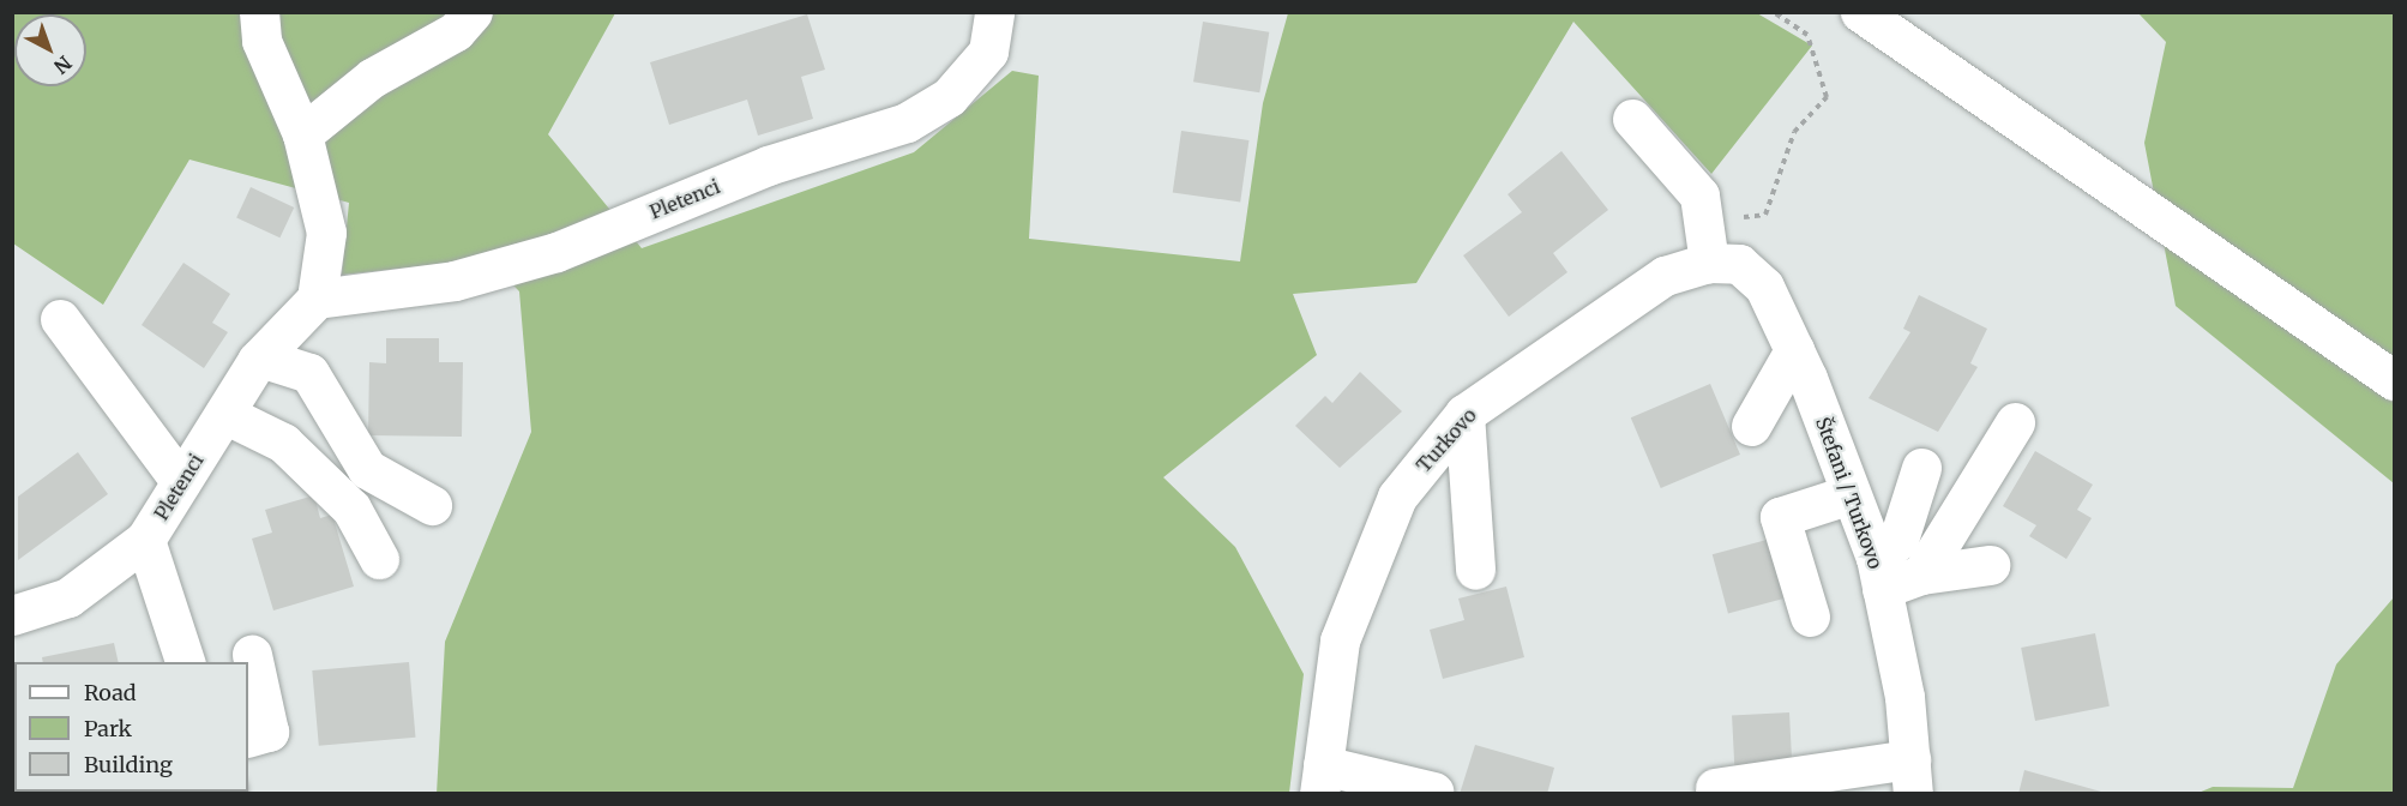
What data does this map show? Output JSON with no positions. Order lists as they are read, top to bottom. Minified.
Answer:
{"streets":{"street":["Pletenci","Turkovo","Štefani / Turkovo"]},"crossings":[["Turkovo","Štefani / Turkovo"]],"legend":["Road","Park","Building"],"north":"bottom right"}
